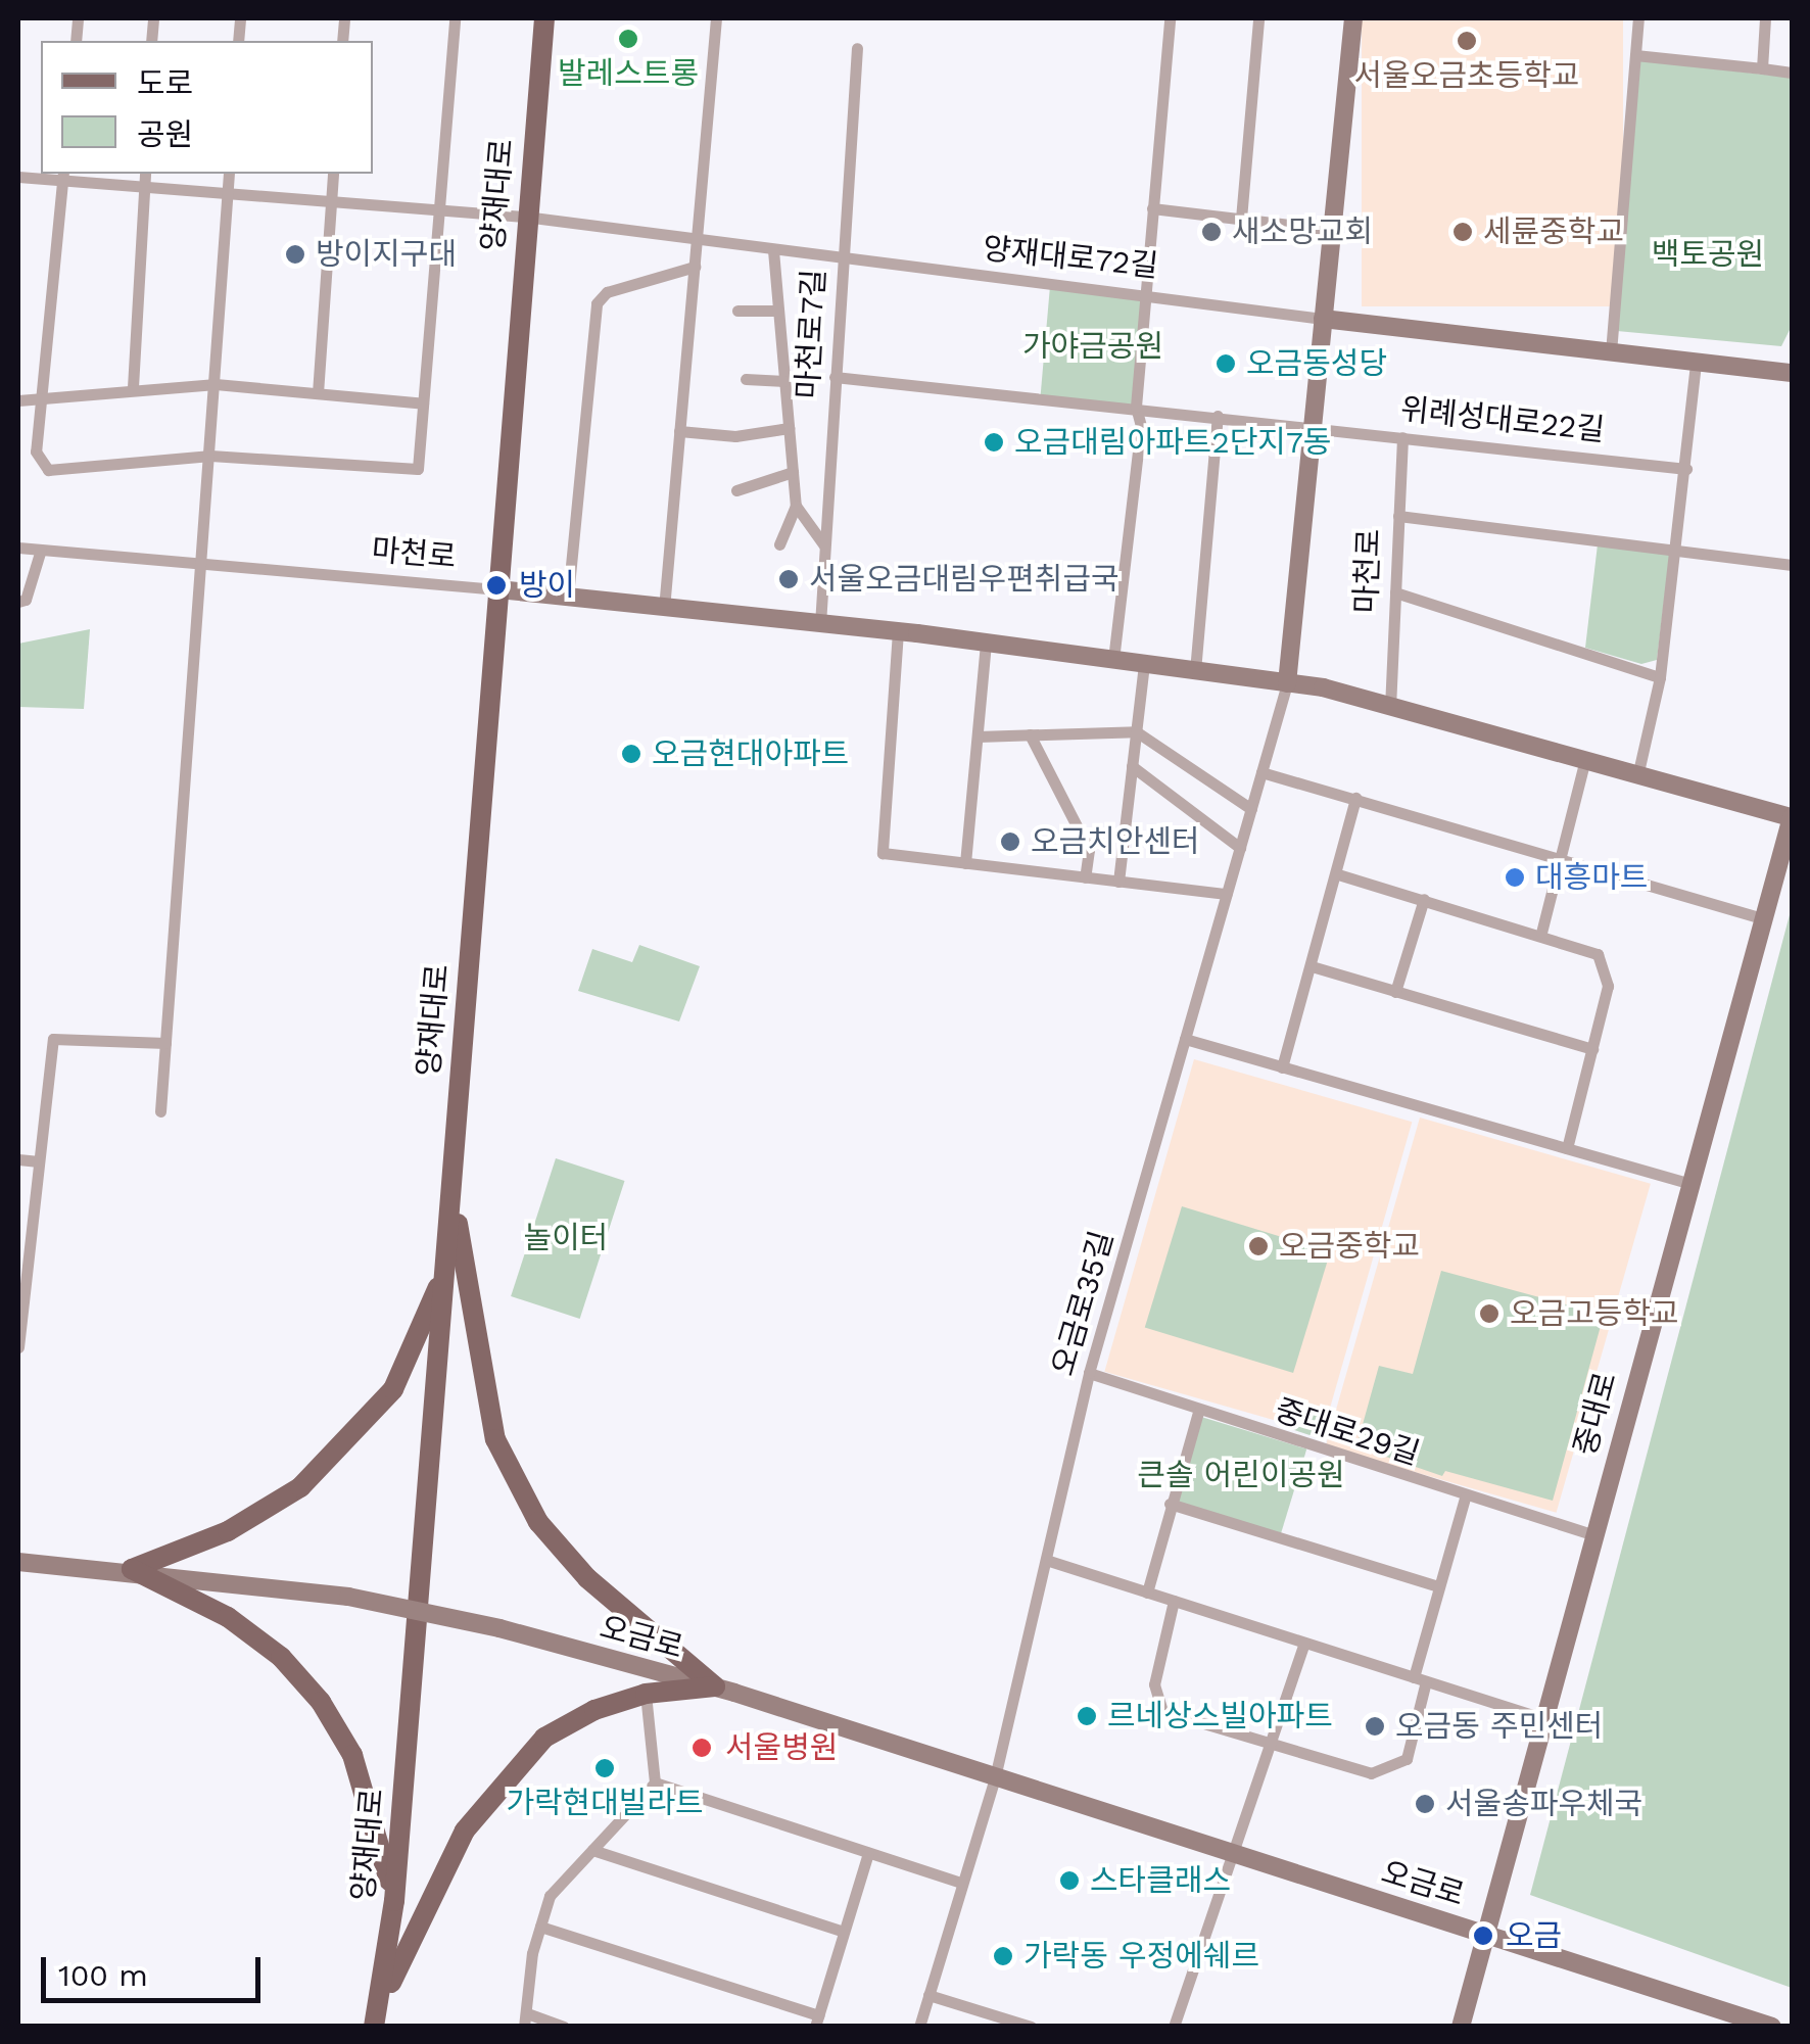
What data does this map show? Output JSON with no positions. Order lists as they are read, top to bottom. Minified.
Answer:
{"streets":{"main road":["양재대로","양재대로72길","마천로","중대로","오금로"],"street":["마천로7길","위례성대로22길","오금로35길","중대로29길"]},"crossings":[["양재대로","양재대로72길"],["양재대로","마천로"],["양재대로72길","마천로7길"],["마천로7길","위례성대로22길"],["마천로7길","마천로"],["위례성대로22길","마천로"],["마천로","오금로35길"],["마천로","중대로"],["오금로35길","중대로29길"],["오금로35길","오금로"],["중대로","중대로29길"],["중대로","오금로"]],"parks":["백토공원","가야금공원","놀이터","큰솔 어린이공원"],"places":["발레스트롱","서울오금초등학교","새소망교회","세륜중학교","방이지구대","오금동성당","오금대림아파트2단지7동","서울오금대림우편취급국","방이","오금현대아파트","오금치안센터","대흥마트","오금중학교","오금고등학교","르네상스빌아파트","오금동 주민센터","서울병원","가락현대빌라트","서울송파우체국","스타클래스","오금","가락동 우정에쉐르"],"legend":["도로","공원"],"scale_bar":"100 m"}
